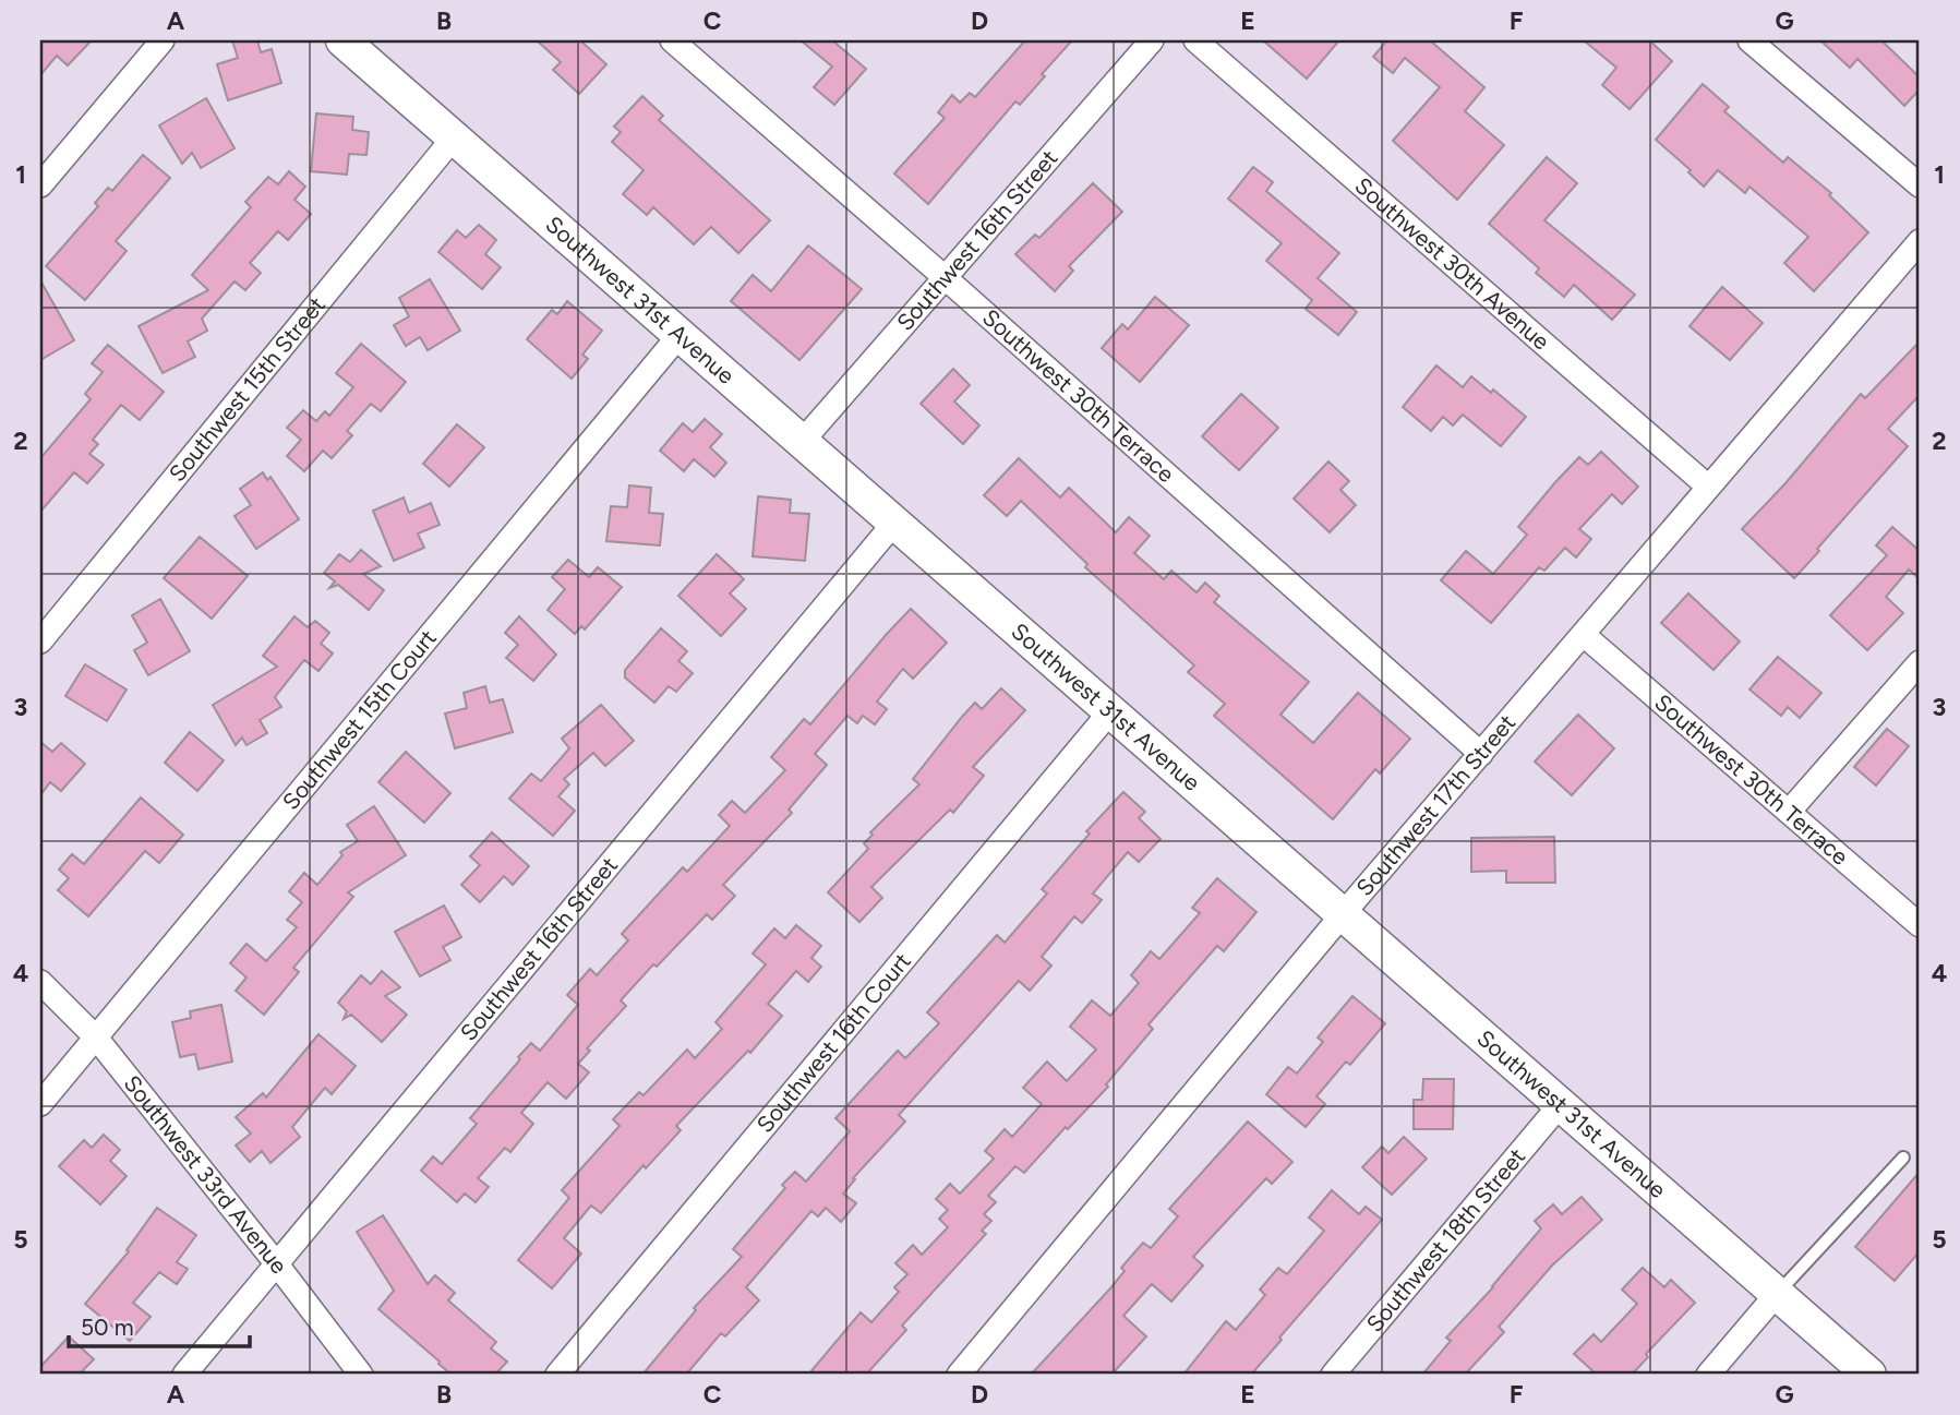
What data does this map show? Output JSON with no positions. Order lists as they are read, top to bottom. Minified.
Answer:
{"streets":{"street":["Southwest 16th Street","Southwest 30th Avenue","Southwest 31st Avenue","Southwest 15th Street","Southwest 30th Terrace","Southwest 15th Court","Southwest 17th Street","Southwest 16th Court","Southwest 33rd Avenue","Southwest 18th Street"]},"crossings":[["Southwest 16th Street","Southwest 31st Avenue"],["Southwest 16th Street","Southwest 30th Terrace"],["Southwest 16th Street","Southwest 33rd Avenue"],["Southwest 30th Avenue","Southwest 17th Street"],["Southwest 31st Avenue","Southwest 15th Street"],["Southwest 31st Avenue","Southwest 15th Court"],["Southwest 31st Avenue","Southwest 17th Street"],["Southwest 31st Avenue","Southwest 16th Court"],["Southwest 31st Avenue","Southwest 18th Street"],["Southwest 30th Terrace","Southwest 17th Street"],["Southwest 15th Court","Southwest 33rd Avenue"]],"scale_bar":"50 m","grid":{"columns":["A","B","C","D","E","F","G"],"rows":["1","2","3","4","5"]}}
